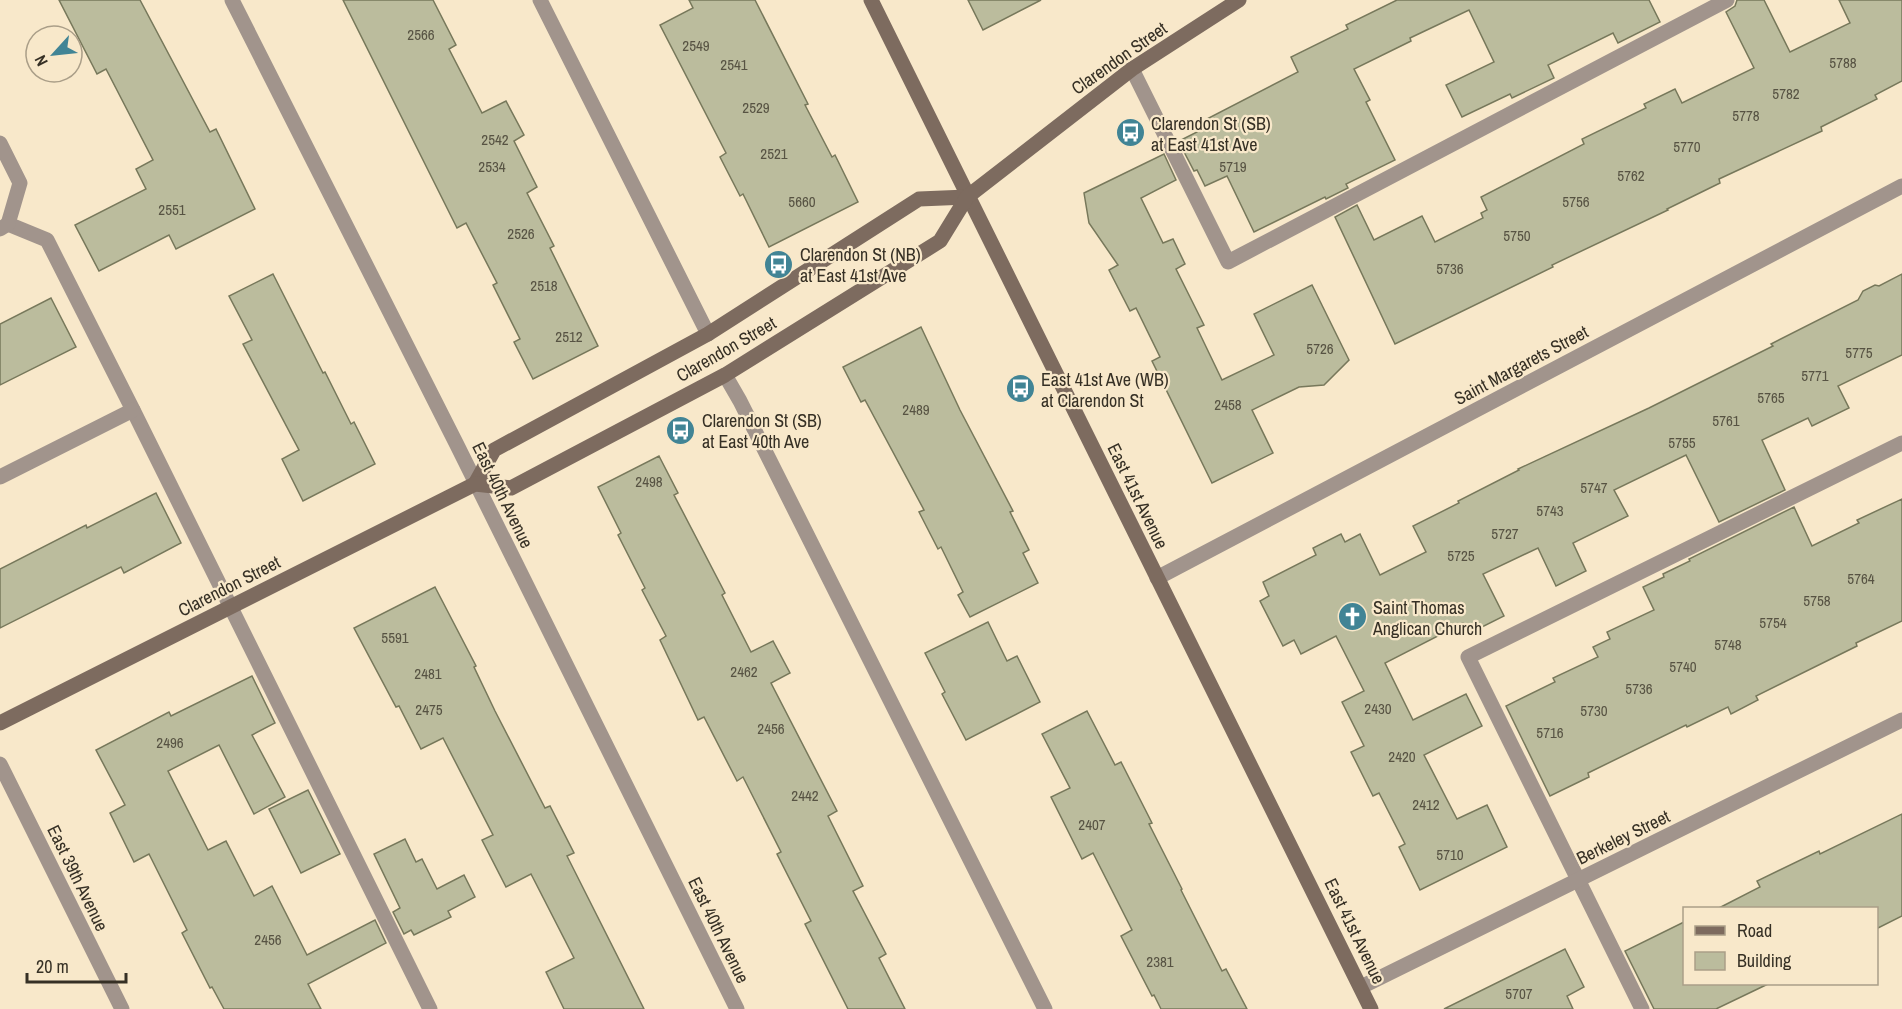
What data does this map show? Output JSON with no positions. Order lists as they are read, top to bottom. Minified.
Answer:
{"streets":{"street":["Clarendon Street","Saint Margarets Street","East 40th Avenue","East 41st Avenue","Berkeley Street","East 39th Avenue"]},"crossings":[["Clarendon Street","East 40th Avenue"],["Clarendon Street","East 41st Avenue"],["Saint Margarets Street","East 41st Avenue"],["East 41st Avenue","Berkeley Street"]],"places":{"bus stop":["Clarendon St (SB) at East 41st Ave","Clarendon St (NB) at East 41st Ave","East 41st Ave (WB) at Clarendon St","Clarendon St (SB) at East 40th Ave"],"church":["Saint Thomas Anglican Church"]},"house_numbers":["2566","2549","5788","2541","5782","2529","5778","2542","5770","2521","2534","5719","5762","5660","5756","2551","2526","5750","5736","2518","2512","5726","5775","5771","5765","2458","2489","5761","5755","2498","5747","5743","5727","5725","5764","5758","5754","5591","5748","5740","2462","2481","5736","2430","2475","5730","2456","5716","2496","2420","2442","2412","2407","5710","2456","2381","5707"],"legend":["Road","Building"],"scale_bar":"20 m","north":"bottom left"}
